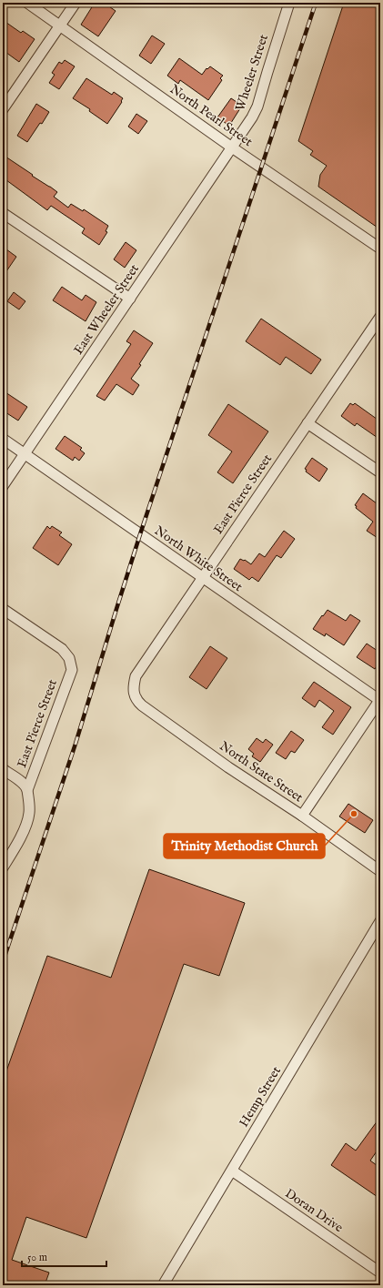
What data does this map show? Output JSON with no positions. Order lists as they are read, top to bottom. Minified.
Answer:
{"streets":{"street":["Wheeler Street","North Pearl Street","East Wheeler Street","East Pierce Street","North White Street","North State Street","Hemp Street","Doran Drive"]},"crossings":[["Wheeler Street","North Pearl Street"],["Wheeler Street","East Wheeler Street"],["North Pearl Street","East Wheeler Street"],["East Wheeler Street","North White Street"],["East Pierce Street","North White Street"],["East Pierce Street","North State Street"],["Hemp Street","Doran Drive"]],"places":["Trinity Methodist Church"],"scale_bar":"50 m"}
